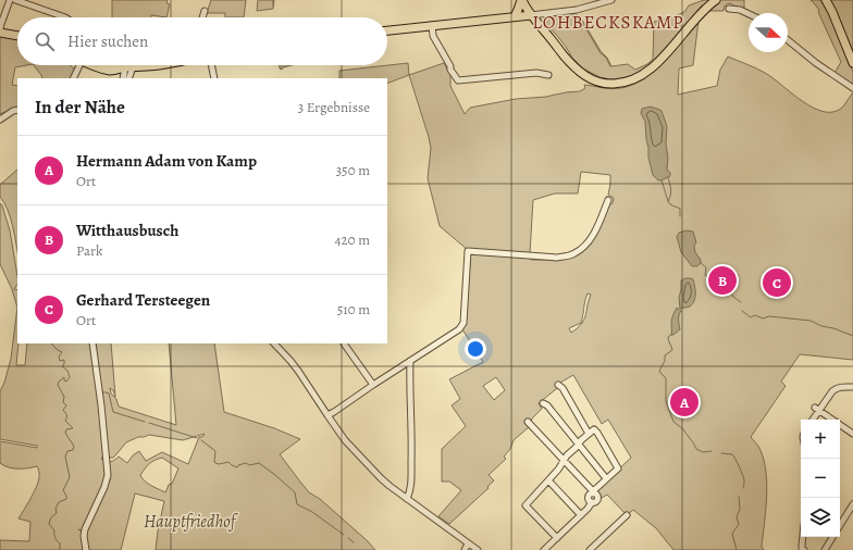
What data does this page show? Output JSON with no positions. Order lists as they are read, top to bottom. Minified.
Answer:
{"districts":["LOHBECKSKAMP"],"parks":["Hauptfriedhof"],"north":"right","page":{"search":"Hier suchen","heading":["In der Nähe","3 Ergebnisse"],"list":[{"mark":"A","name":"Hermann Adam von Kamp","note":"Ort","value":"350 m"},{"mark":"B","name":"Witthausbusch","note":"Park","value":"420 m"},{"mark":"C","name":"Gerhard Tersteegen","note":"Ort","value":"510 m"}],"pins":["B","C","A"],"map_buttons":["+","−"]}}
